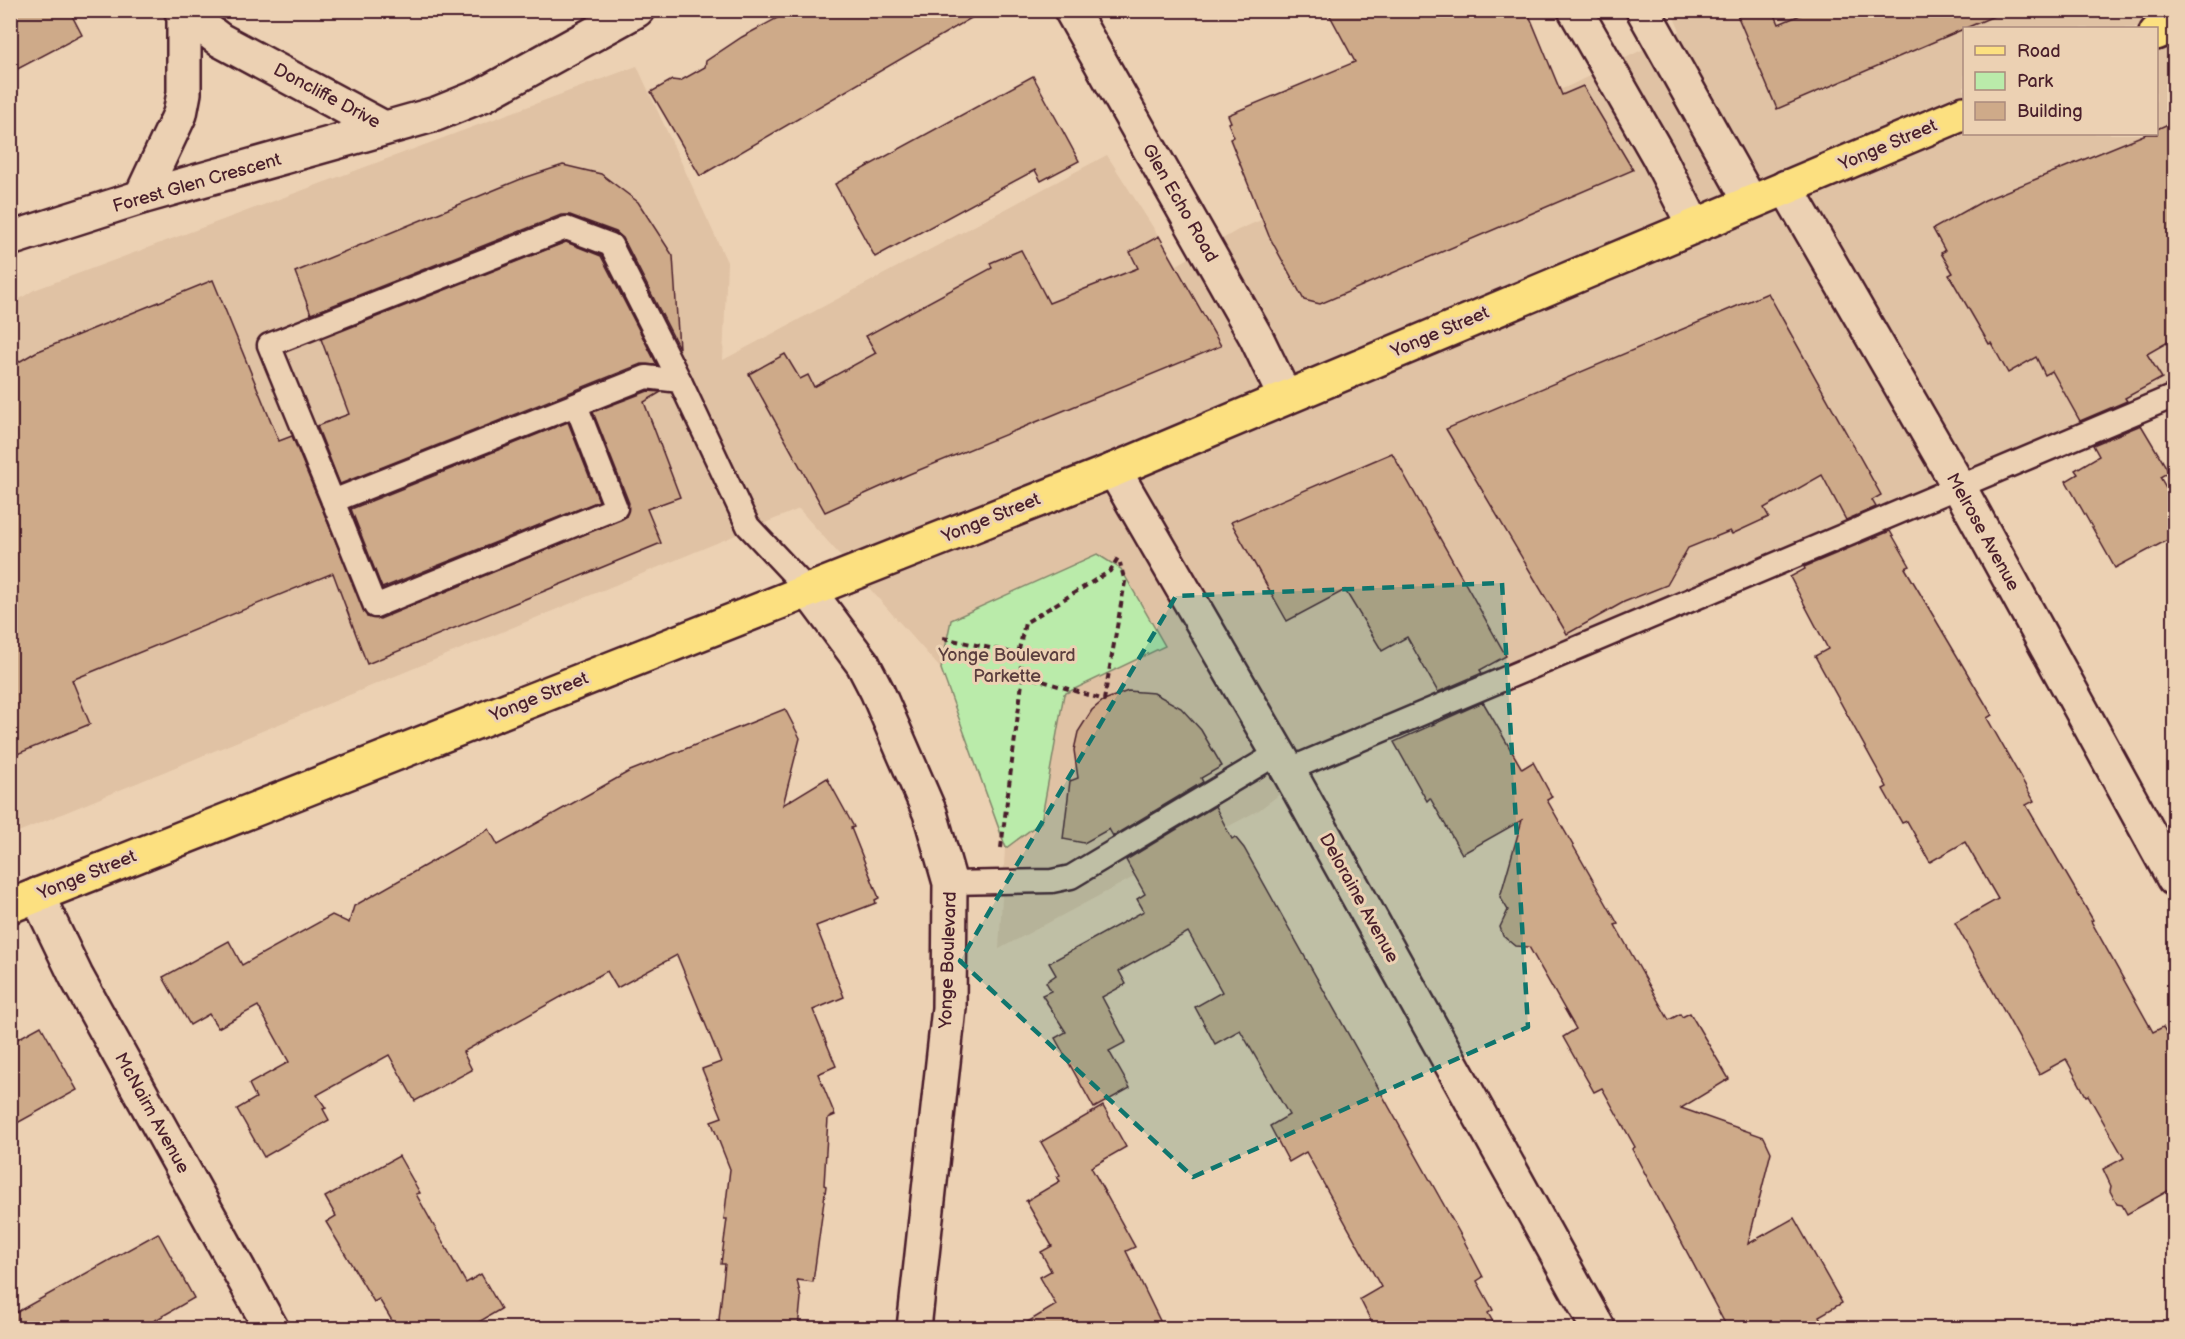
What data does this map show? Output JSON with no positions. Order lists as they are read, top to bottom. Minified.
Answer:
{"streets":{"main road":["Yonge Street"],"street":["Doncliffe Drive","Forest Glen Crescent","Glen Echo Road","Melrose Avenue","Deloraine Avenue","Yonge Boulevard","McNairn Avenue"]},"crossings":[["Doncliffe Drive","Forest Glen Crescent"],["Yonge Street","Glen Echo Road"],["Yonge Street","Melrose Avenue"],["Yonge Street","Deloraine Avenue"],["Yonge Street","Yonge Boulevard"],["Yonge Street","McNairn Avenue"]],"parks":["Yonge Boulevard Parkette"],"legend":["Road","Park","Building"]}
